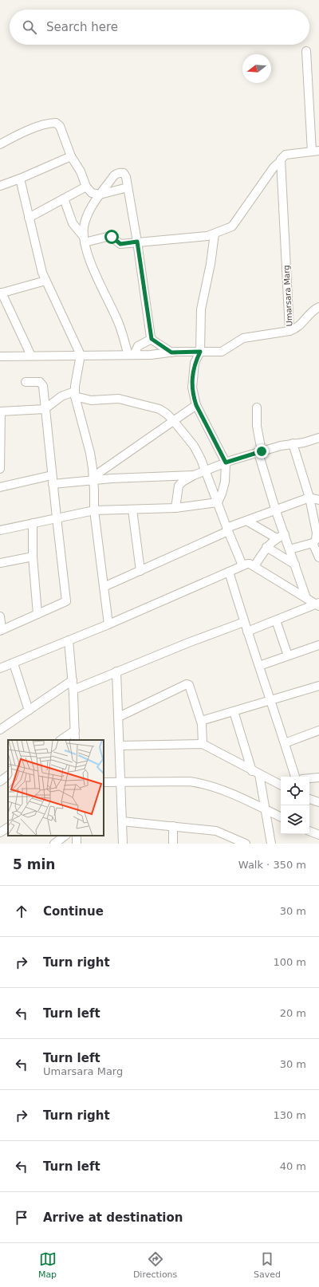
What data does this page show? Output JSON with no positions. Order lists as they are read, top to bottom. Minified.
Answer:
{"streets":{"street":["Umarsara Marg"]},"north":"left","page":{"search":"Search here","heading":["5 min","Walk · 350 m"],"list":[["Continue","30 m"],["Turn right","100 m"],["Turn left","20 m"],["Turn left","Umarsara Marg","30 m"],["Turn right","130 m"],["Turn left","40 m"],"Arrive at destination"],"nav":["Map","Directions","Saved"]}}
